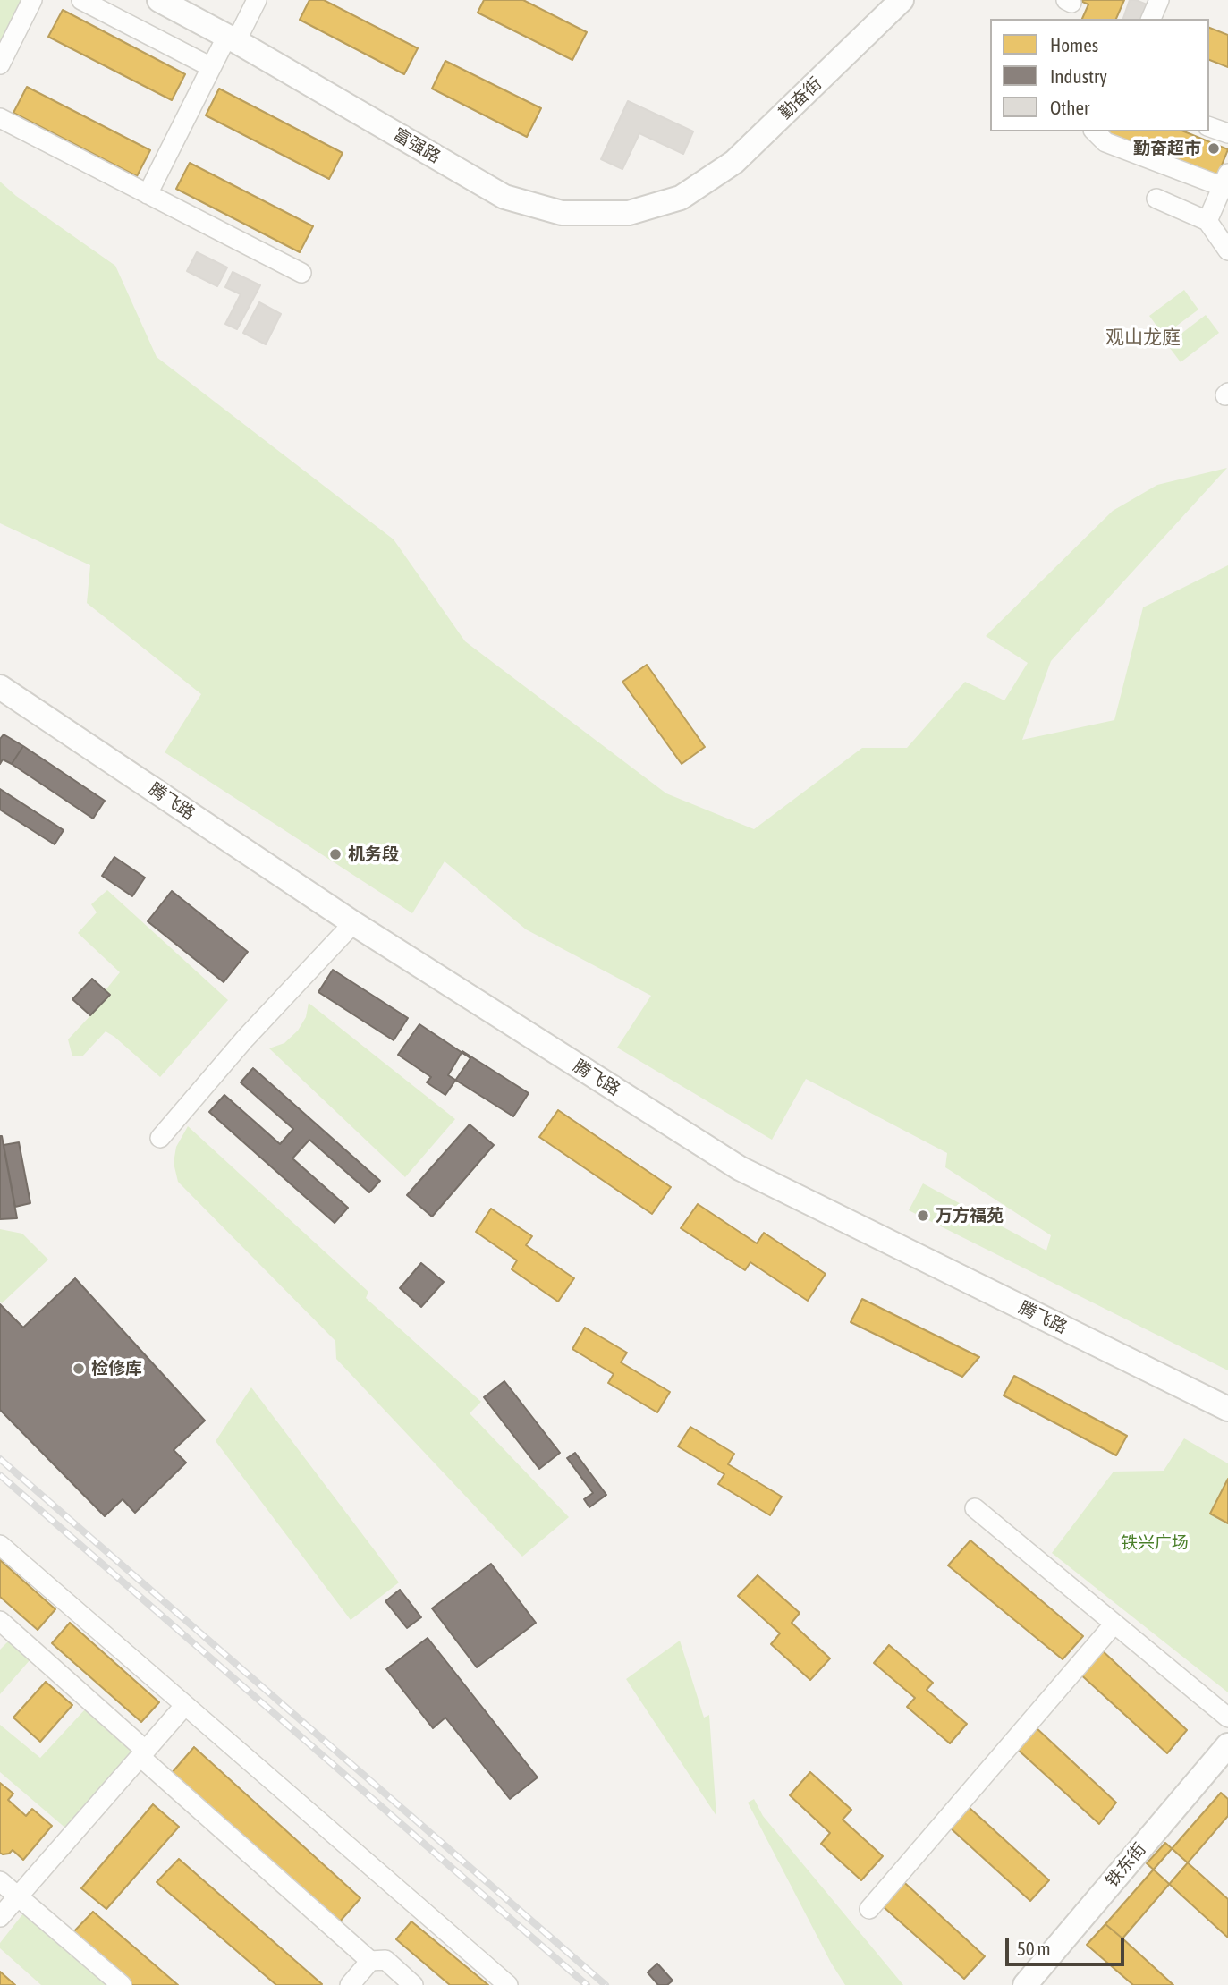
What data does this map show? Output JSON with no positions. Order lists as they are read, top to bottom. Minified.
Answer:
{"streets":{"street":["勤奋街","富强路","腾飞路","铁东街"]},"crossings":[["勤奋街","富强路"]],"districts":["观山龙庭"],"parks":["铁兴广场"],"places":["勤奋超市","机务段","万方福苑","检修库"],"legend":["Homes","Industry","Other"],"scale_bar":"50 m"}
